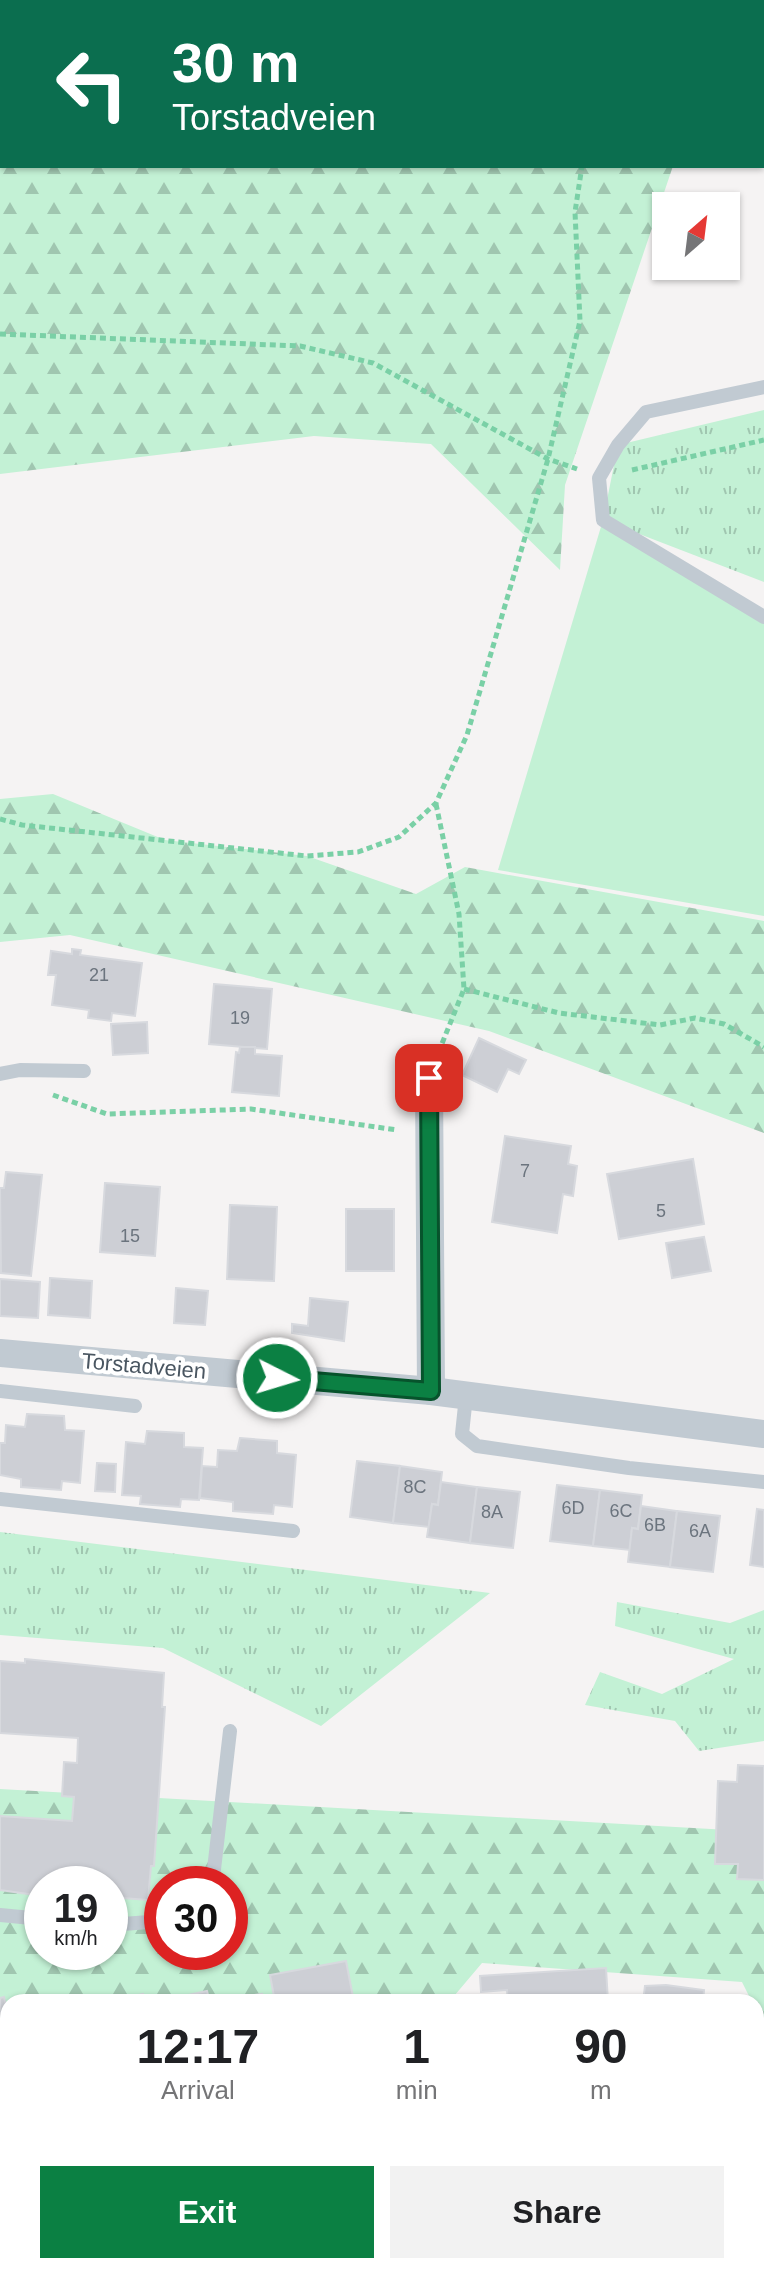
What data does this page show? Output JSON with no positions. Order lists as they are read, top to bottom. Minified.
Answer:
{"streets":{"street":["Torstadveien"]},"house_numbers":["21","19","7","5","15","8C","6D","6C","8A","6B","6A"],"north":"top right","page":{"turn":["30 m","Torstadveien"],"speed":"19 km/h","limit":"30","eta":["12:17","Arrival","1","min","90","m"],"buttons":["Exit","Share"]}}
